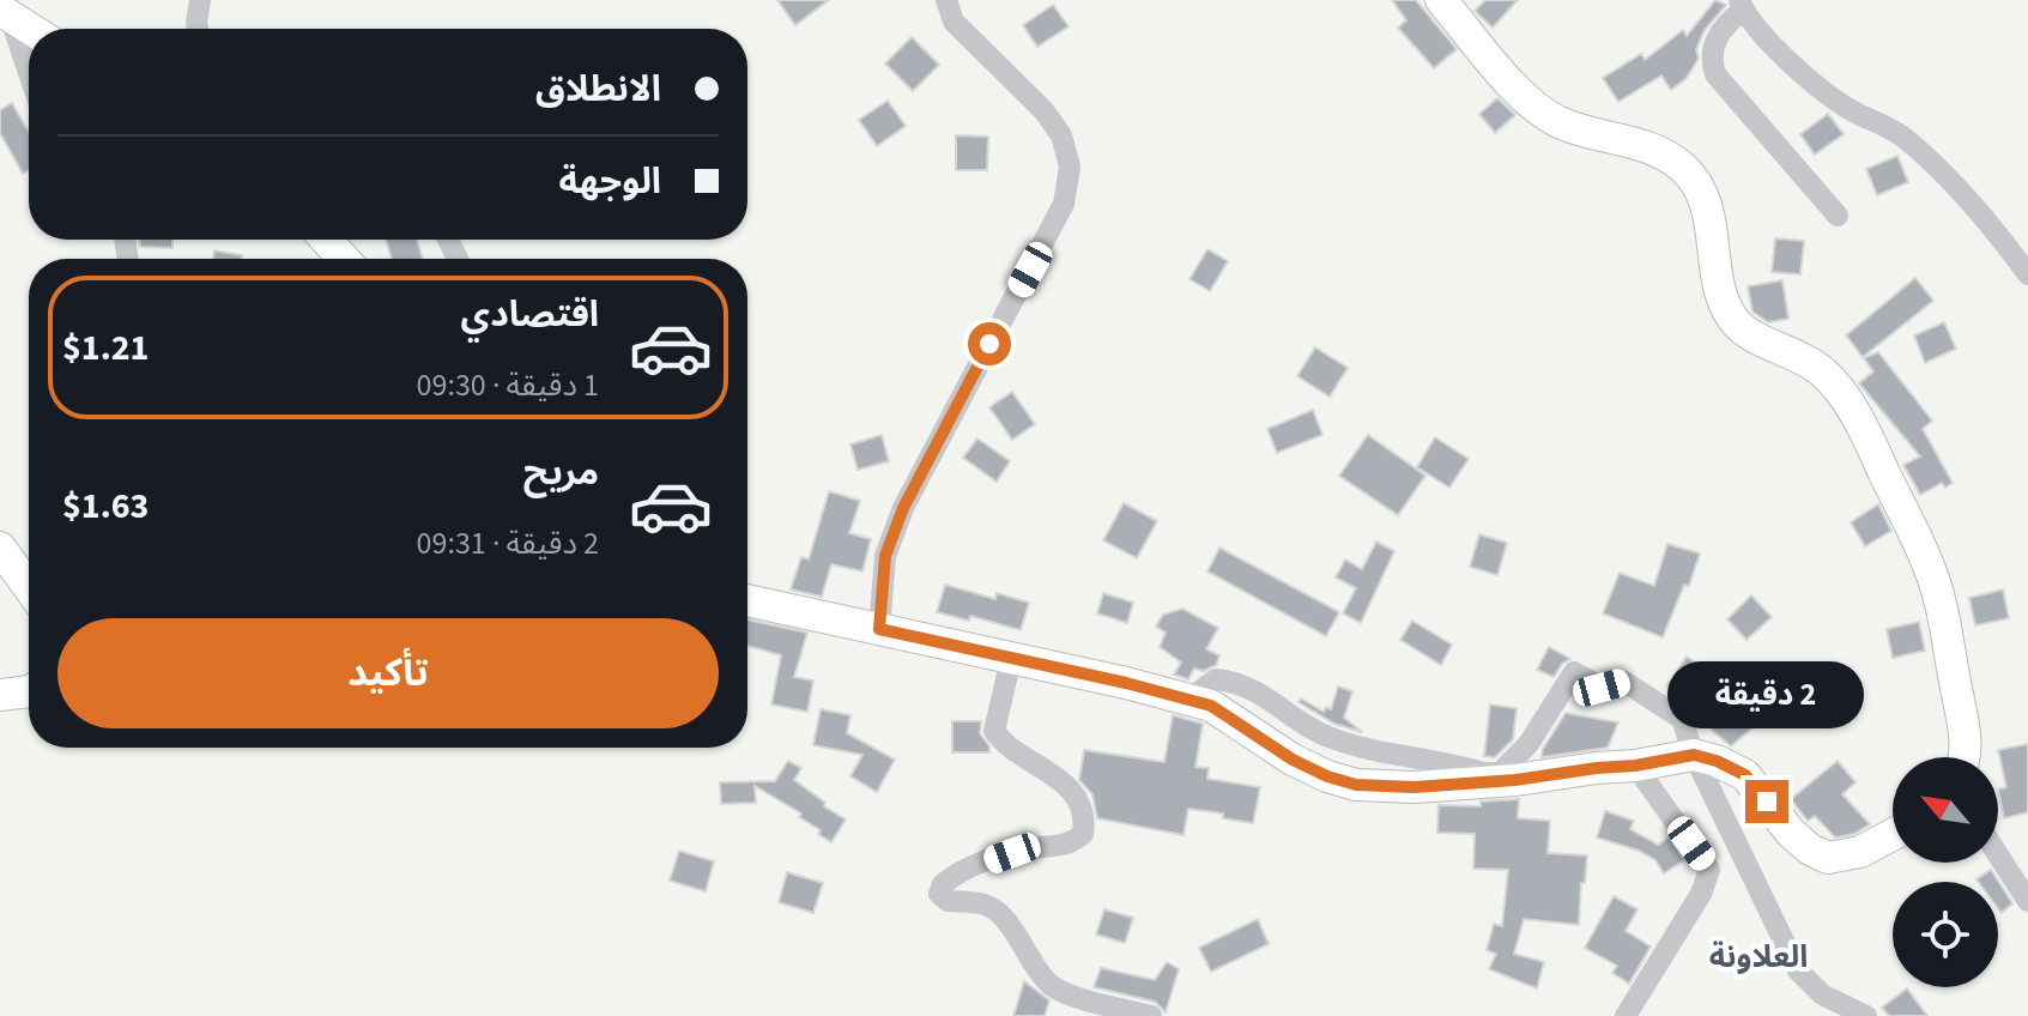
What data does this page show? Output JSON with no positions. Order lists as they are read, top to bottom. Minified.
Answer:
{"districts":["العلاونة"],"north":"top left","page":{"banner":["الانطلاق","الوجهة"],"list":[{"name":"اقتصادي","note":"1 دقيقة · 09:30","value":"$1.21"},{"name":"مريح","note":"2 دقيقة · 09:31","value":"$1.63"}],"buttons":"تأكيد","bubble":"2 دقيقة"}}
